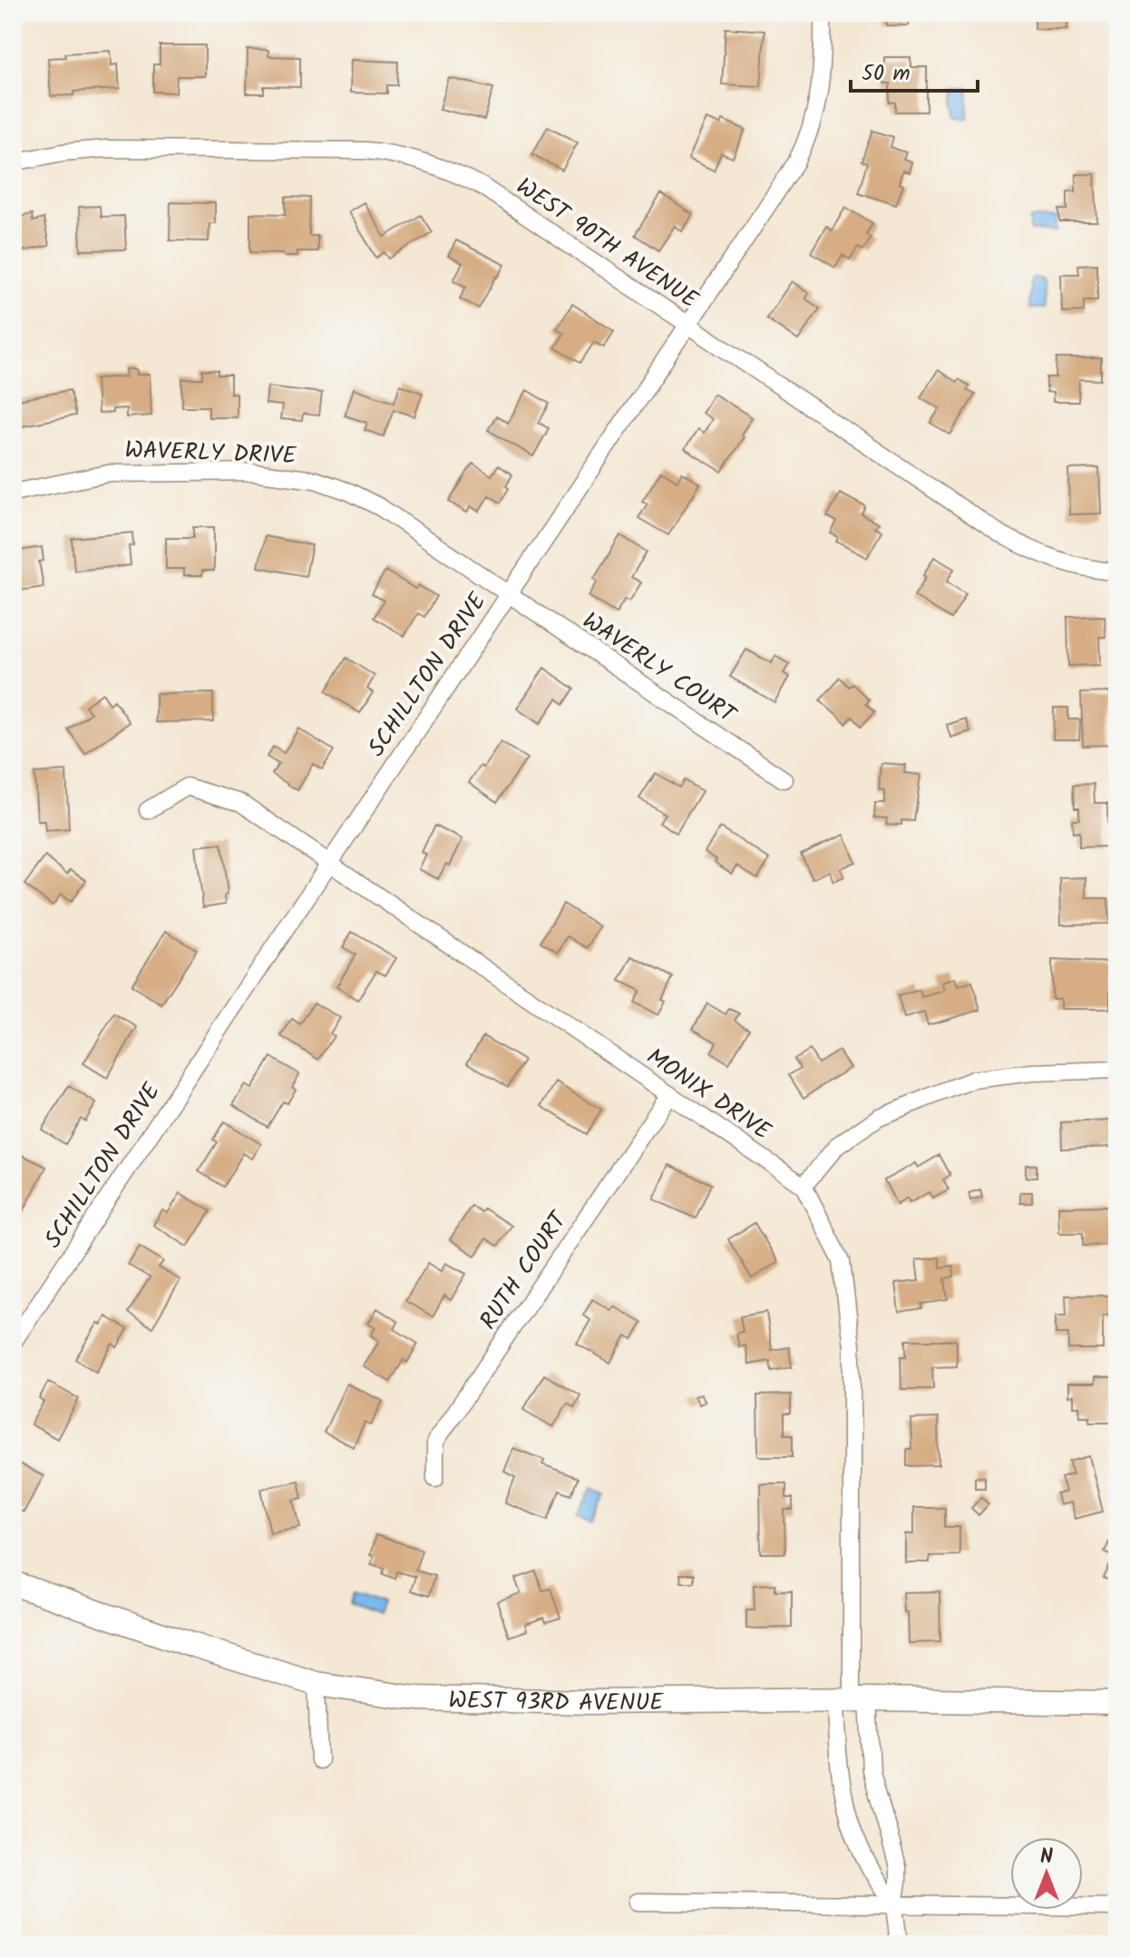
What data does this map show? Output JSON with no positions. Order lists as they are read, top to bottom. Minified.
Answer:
{"streets":{"street":["WEST 90TH AVENUE","WAVERLY DRIVE","WAVERLY COURT","SCHILLTON DRIVE","MONIX DRIVE","RUTH COURT","WEST 93RD AVENUE"]},"crossings":[["WEST 90TH AVENUE","SCHILLTON DRIVE"],["WAVERLY DRIVE","WAVERLY COURT"],["WAVERLY DRIVE","SCHILLTON DRIVE"],["WAVERLY COURT","SCHILLTON DRIVE"],["SCHILLTON DRIVE","MONIX DRIVE"],["MONIX DRIVE","RUTH COURT"],["MONIX DRIVE","WEST 93RD AVENUE"]],"scale_bar":"50 m","north":"top"}
